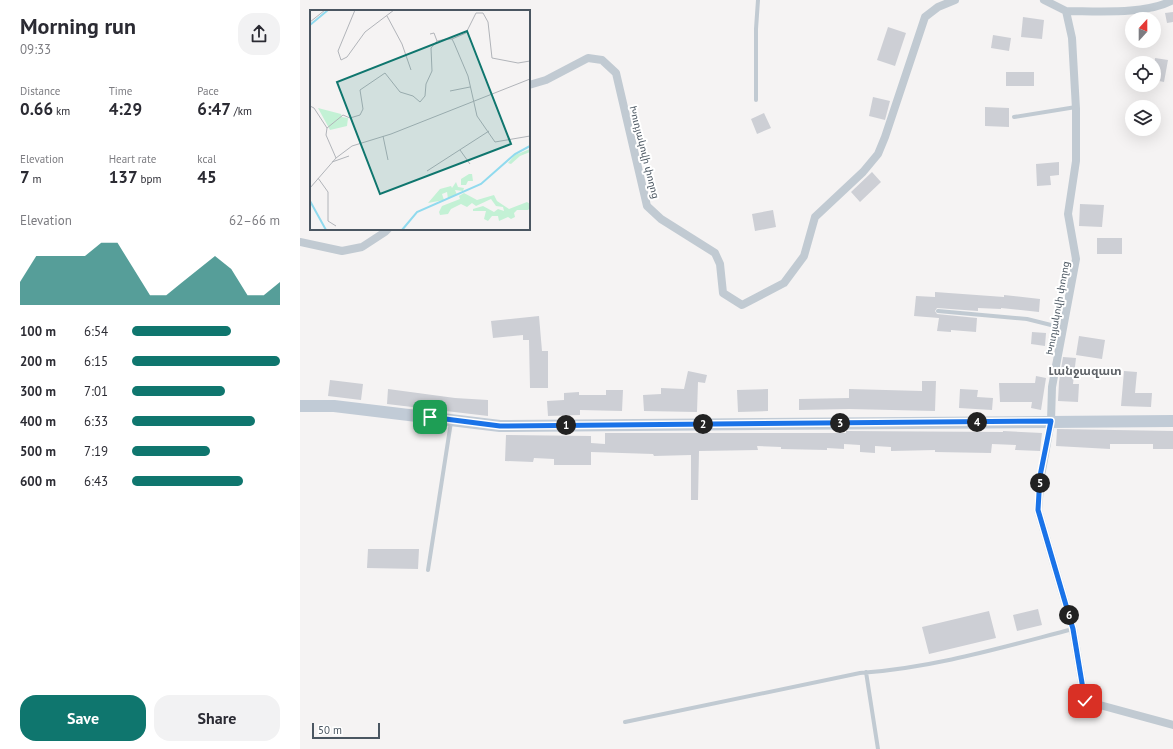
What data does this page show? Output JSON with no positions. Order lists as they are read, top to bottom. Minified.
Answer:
{"streets":{"street":["Խուդյակովի փողոց"]},"districts":["Լանջազատ"],"scale_bar":"50 m","north":"top","page":{"heading":["Morning run","09:33"],"stats":[["Distance","0.66 km"],["Time","4:29"],["Pace","6:47 /km"],["Elevation","7 m"],["Heart rate","137 bpm"],["kcal","45"]],"chart":["Elevation","62–66 m"],"list":[{"name":"100 m","note":"6:54"},{"name":"200 m","note":"6:15"},{"name":"300 m","note":"7:01"},{"name":"400 m","note":"6:33"},{"name":"500 m","note":"7:19"},{"name":"600 m","note":"6:43"}],"pins":["4","3","2","1","5","6"],"buttons":["Save","Share"],"scale":"50 m"}}
